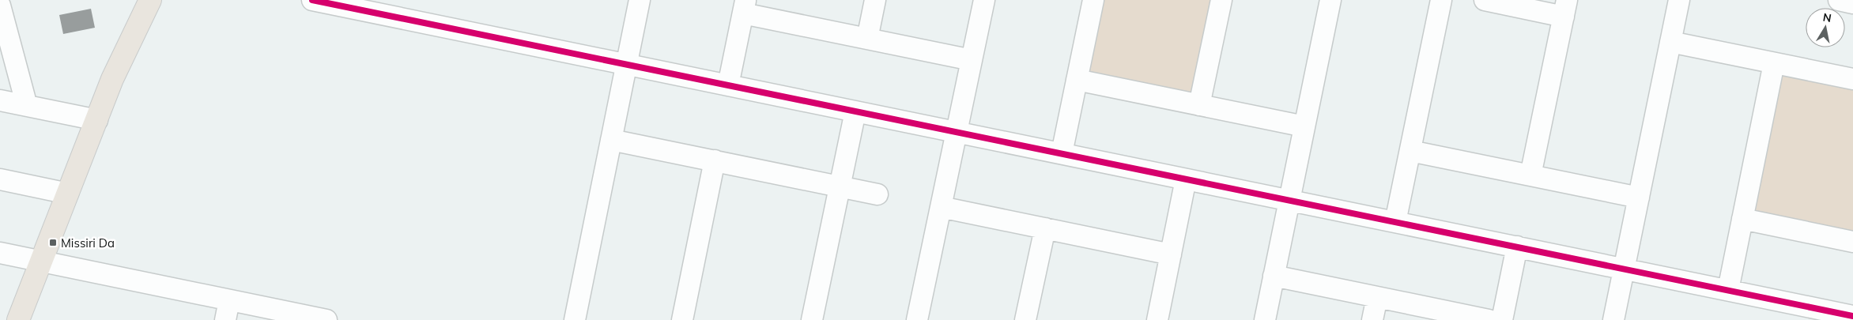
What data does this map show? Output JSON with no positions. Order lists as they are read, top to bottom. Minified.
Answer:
{"places":{"transit":["Missiri Da"]},"north":"top"}
